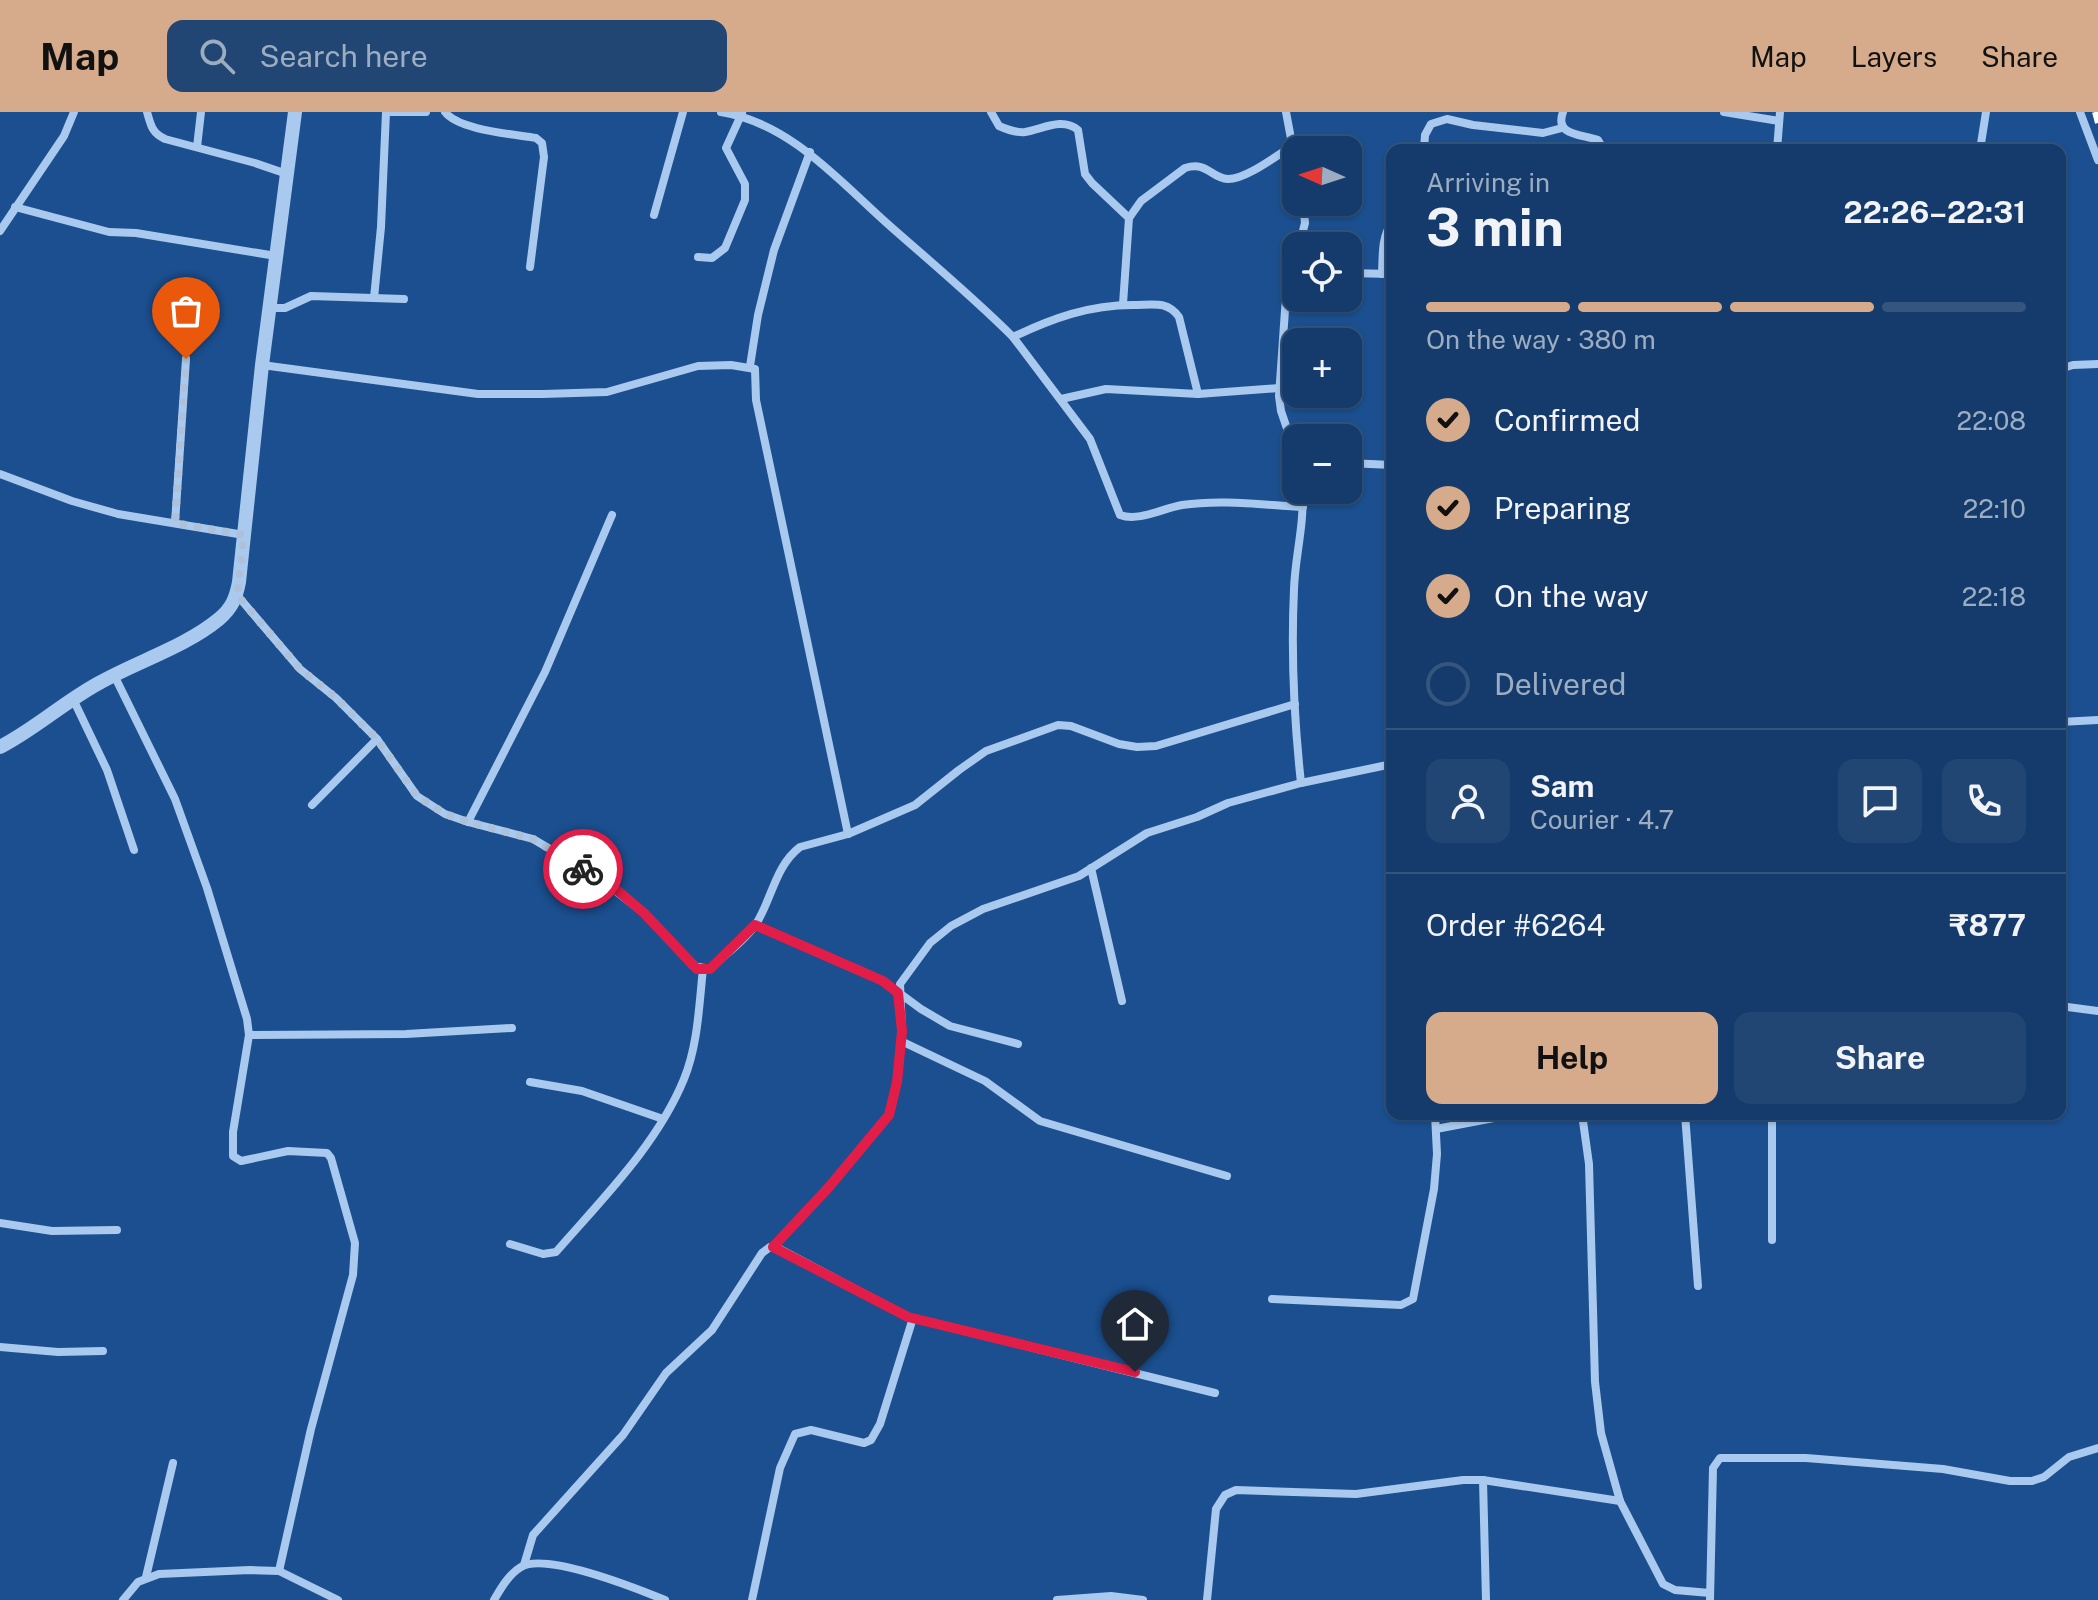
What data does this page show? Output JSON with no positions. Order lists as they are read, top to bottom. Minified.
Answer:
{"north":"left","page":{"header":"Map","search":"Search here","nav":["Map","Layers","Share"],"map_buttons":["+","−"],"heading":["3 min","Arriving in","22:26–22:31"],"panel":["Sam","Courier · 4.7","Order #6264","₹877"],"bar":"On the way · 380 m","list":[["Confirmed","22:08"],["Preparing","22:10"],["On the way","22:18"],"Delivered"],"buttons":["Help","Share"]}}
